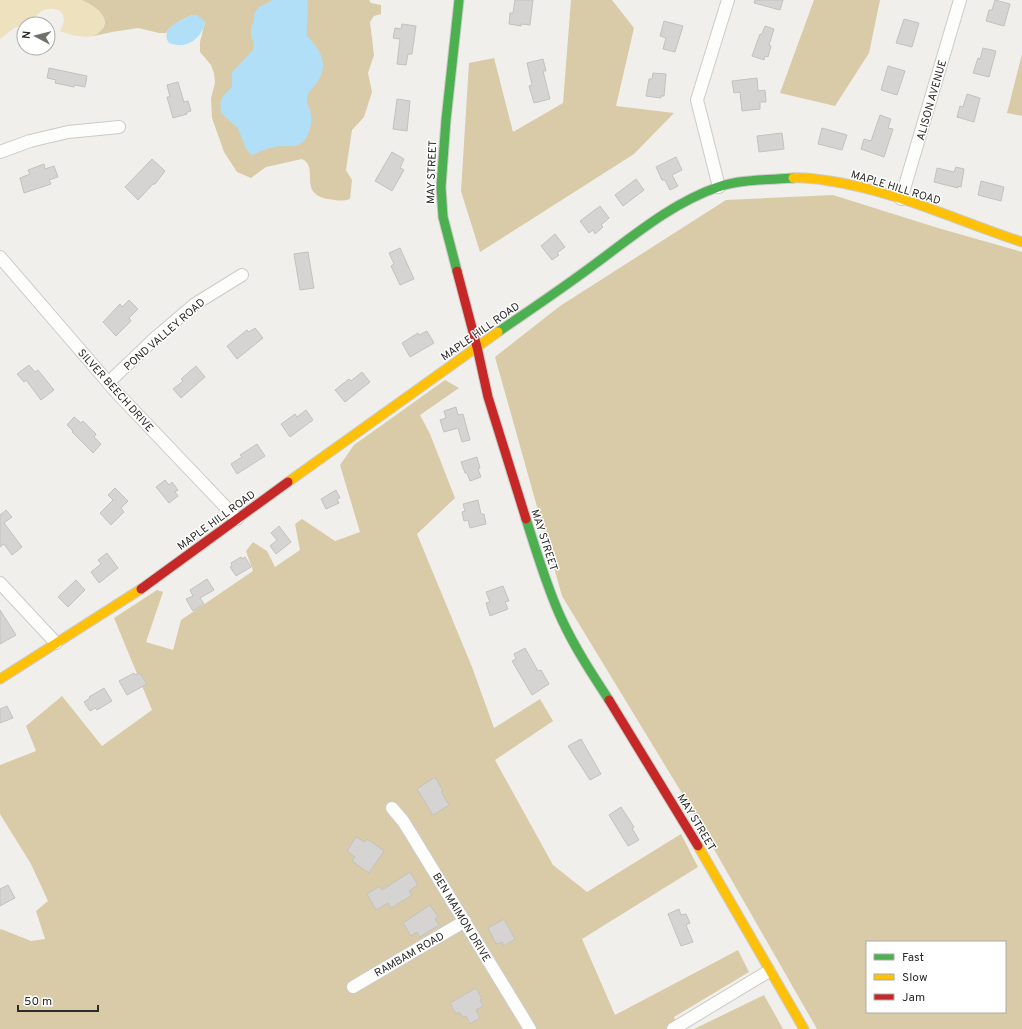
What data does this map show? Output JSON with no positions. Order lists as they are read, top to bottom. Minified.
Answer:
{"streets":{"street":["ALISON AVENUE","MAY STREET","MAPLE HILL ROAD","POND VALLEY ROAD","SILVER BEECH DRIVE","BEN MAIMON DRIVE","RAMBAM ROAD"]},"crossings":[["ALISON AVENUE","MAPLE HILL ROAD"],["MAY STREET","MAPLE HILL ROAD"],["MAPLE HILL ROAD","SILVER BEECH DRIVE"],["POND VALLEY ROAD","SILVER BEECH DRIVE"],["BEN MAIMON DRIVE","RAMBAM ROAD"]],"legend":["Fast","Slow","Jam"],"scale_bar":"50 m","north":"left"}
